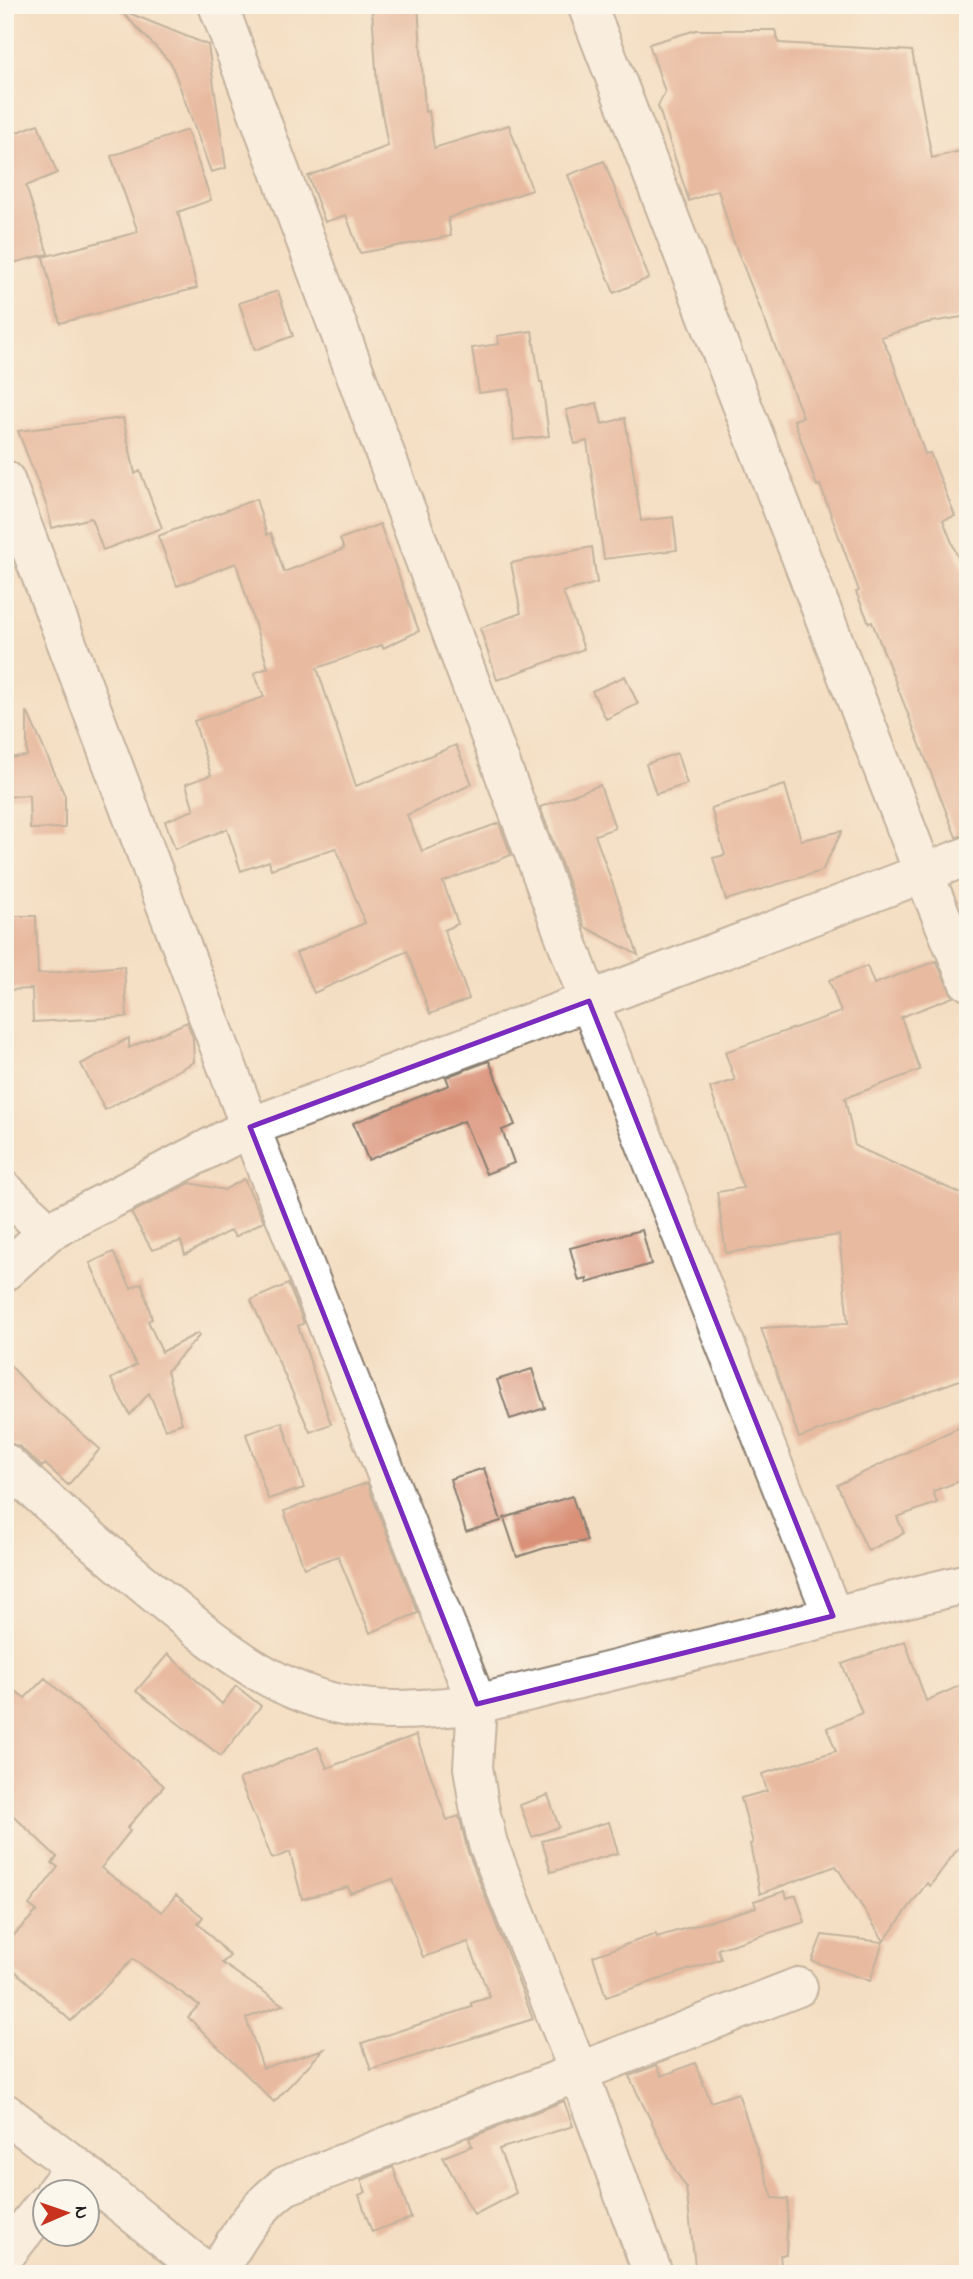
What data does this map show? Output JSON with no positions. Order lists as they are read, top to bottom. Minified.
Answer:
{"north":"right"}
